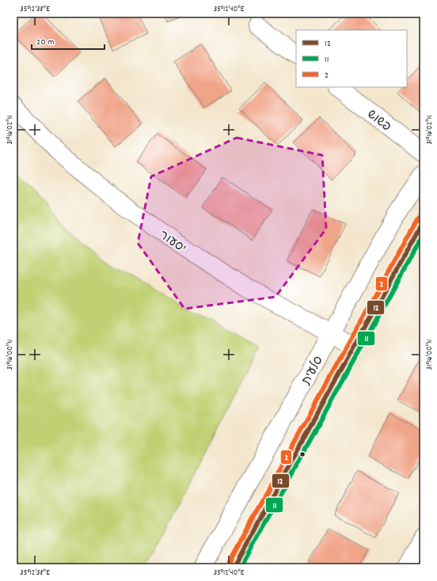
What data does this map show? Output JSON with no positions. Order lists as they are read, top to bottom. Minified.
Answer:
{"streets":{"street":["פשוש","יסעור","סלעית"]},"crossings":[["יסעור","סלעית"]],"lines":["transit line 2","transit line 12","transit line 11"],"legend":["12","11","2"],"scale_bar":"20 m","coordinates":["35°12'38\"E","35°12'40\"E","31°16'02\"N","31°16'00\"N"]}
